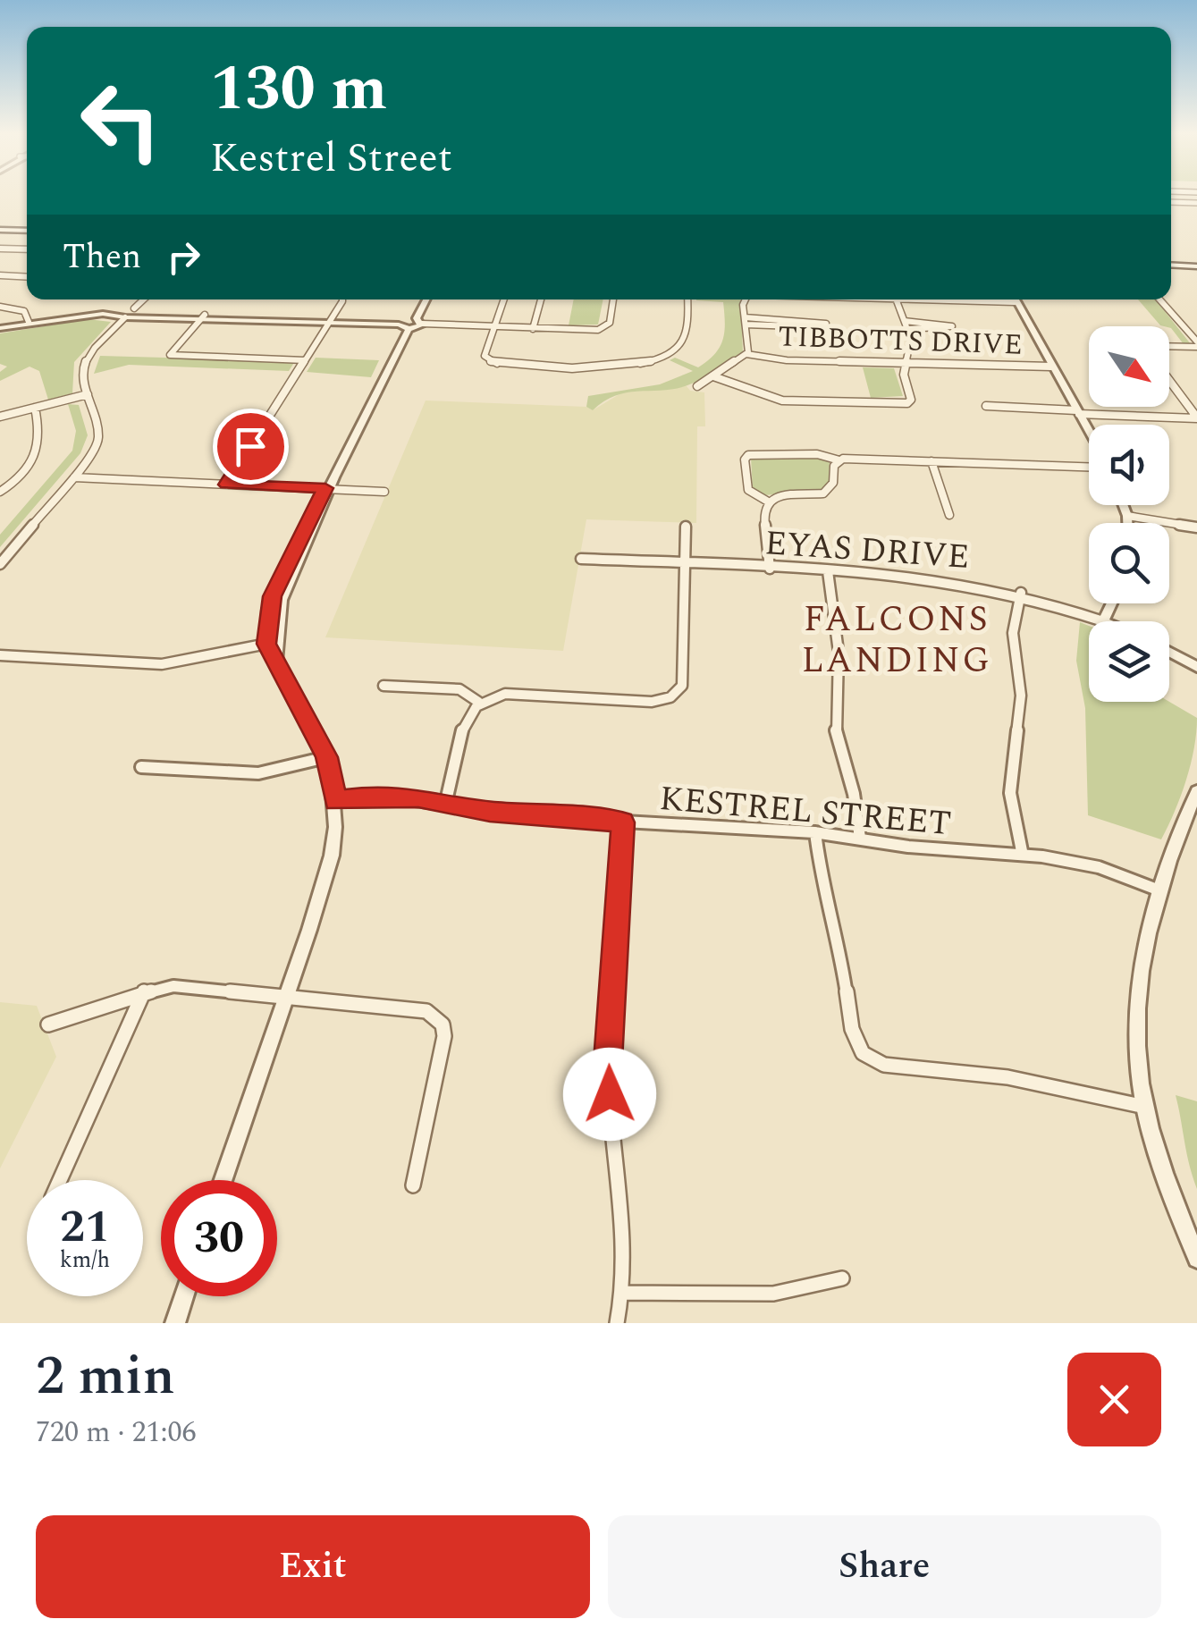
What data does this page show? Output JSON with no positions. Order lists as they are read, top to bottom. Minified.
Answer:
{"streets":{"street":["TIBBOTTS DRIVE","EYAS DRIVE","KESTREL STREET"]},"districts":["FALCONS LANDING"],"north":"bottom right","page":{"turn":["130 m","Kestrel Street"],"then":"Then","speed":"21 km/h","limit":"30","heading":["2 min","720 m · 21:06"],"buttons":["Exit","Share"]}}
